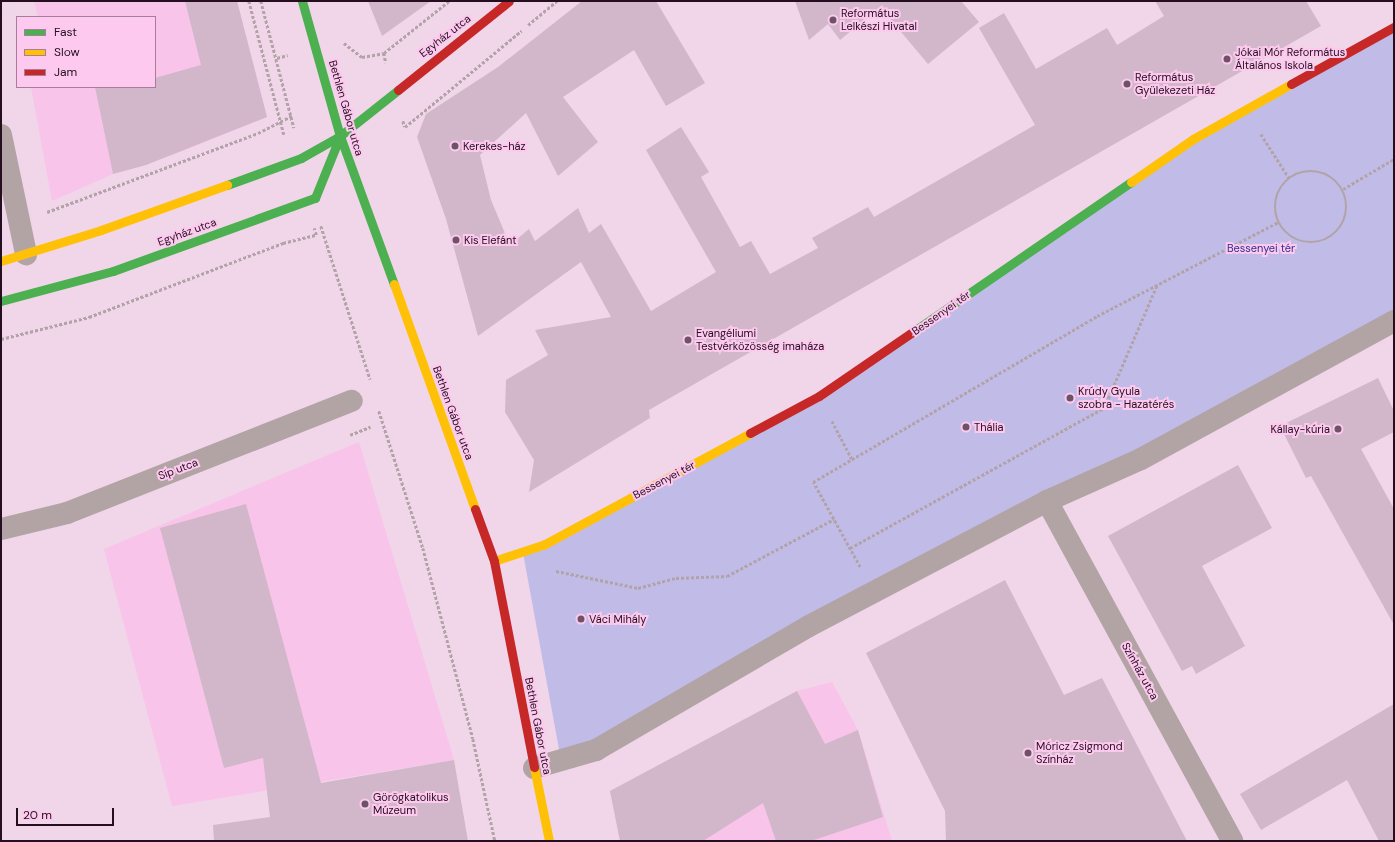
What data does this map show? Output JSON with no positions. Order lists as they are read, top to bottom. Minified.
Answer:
{"streets":{"street":["Egyház utca","Bethlen Gábor utca","Bessenyei tér","Síp utca","Színház utca"]},"crossings":[["Egyház utca","Bethlen Gábor utca"],["Bethlen Gábor utca","Bessenyei tér"]],"parks":["Bessenyei tér"],"places":["Református Lelkészi Hivatal","Jókai Mór Református Általános Iskola","Református Gyülekezeti Ház","Kerekes-ház","Kis Elefánt","Evangéliumi Testvérközösség imaháza","Krúdy Gyula szobra - Hazatérés","Thália","Kállay-kúria","Váci Mihály","Móricz Zsigmond Színház","Görögkatolikus Múzeum"],"legend":["Fast","Slow","Jam"],"scale_bar":"20 m"}
